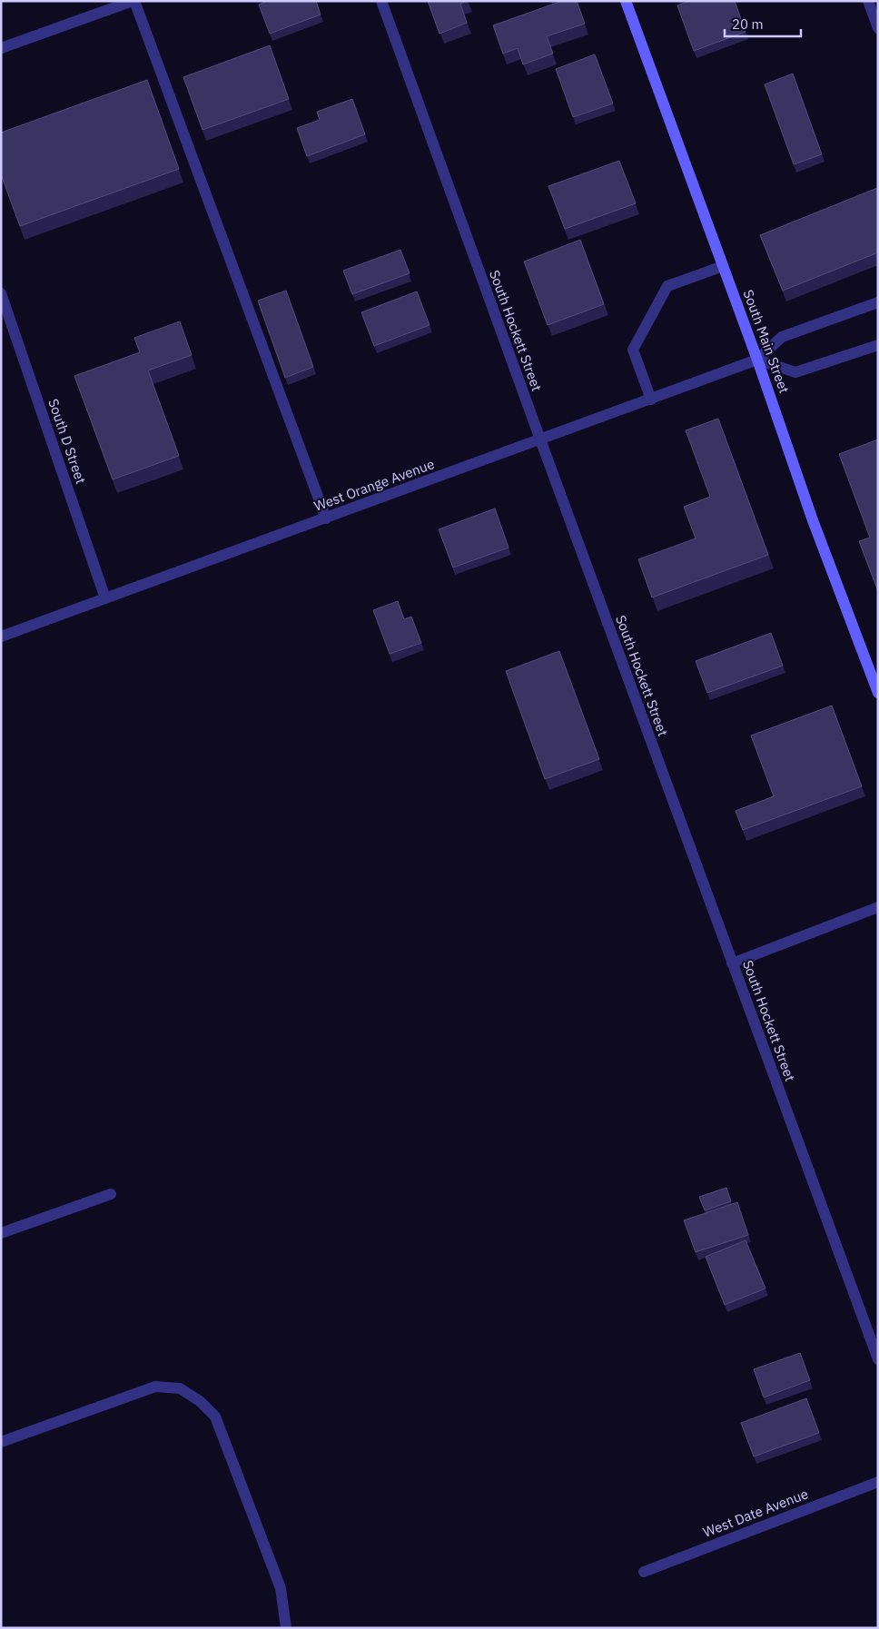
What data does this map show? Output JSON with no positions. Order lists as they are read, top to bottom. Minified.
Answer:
{"streets":{"main road":["South Main Street"],"street":["South Hockett Street","South D Street","West Orange Avenue","West Date Avenue"]},"crossings":[["South Hockett Street","West Orange Avenue"],["South Main Street","West Orange Avenue"],["South D Street","West Orange Avenue"]],"scale_bar":"20 m"}
